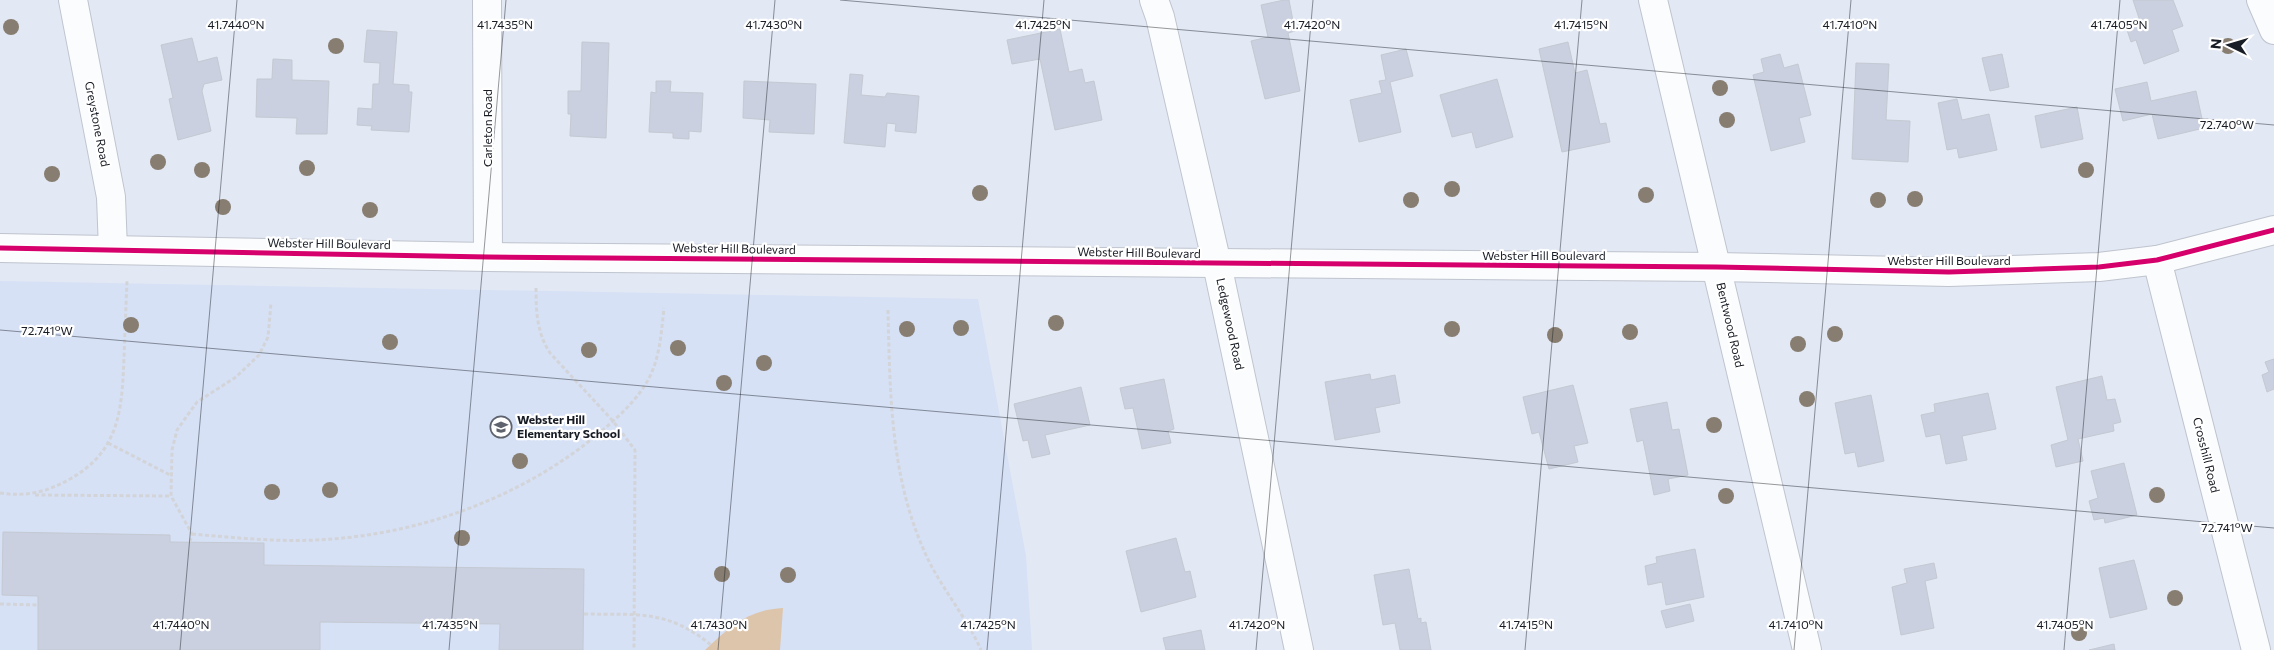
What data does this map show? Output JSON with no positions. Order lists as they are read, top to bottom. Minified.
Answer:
{"streets":{"street":["Greystone Road","Carleton Road","Webster Hill Boulevard","Ledgewood Road","Bentwood Road","Crosshill Road"]},"crossings":[["Greystone Road","Webster Hill Boulevard"],["Carleton Road","Webster Hill Boulevard"],["Webster Hill Boulevard","Ledgewood Road"],["Webster Hill Boulevard","Bentwood Road"],["Webster Hill Boulevard","Crosshill Road"]],"places":{"school or university":["Webster Hill Elementary School"]},"north":"left","coordinates":["41.7440°N","41.7435°N","41.7430°N","41.7425°N","41.7420°N","41.7415°N","41.7410°N","41.7405°N","72.740°W","72.741°W"]}
